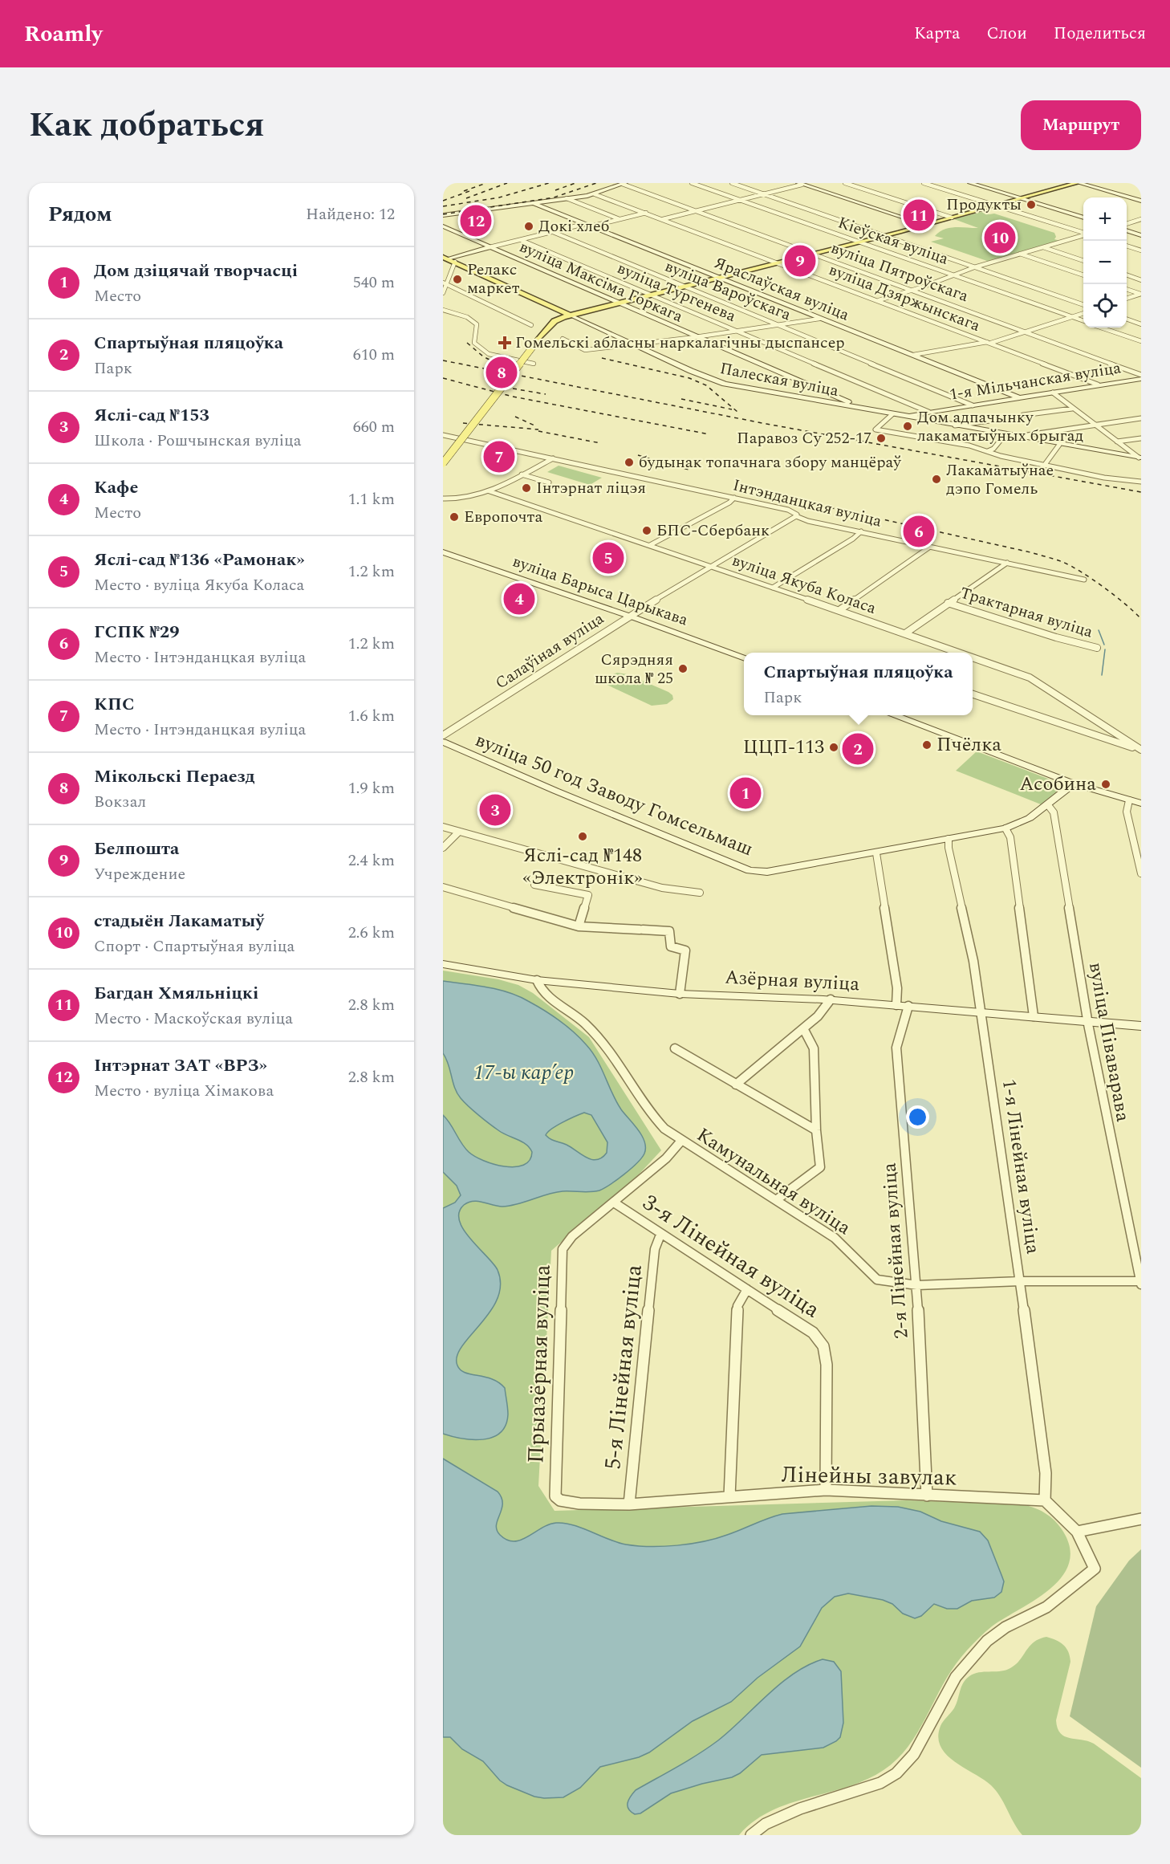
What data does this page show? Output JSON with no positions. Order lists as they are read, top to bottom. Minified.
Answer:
{"streets":{"main road":["Палеская вуліца"],"street":["Кіеўская вуліца","вуліца Пятроўскага","вуліца Максіма Горкага","Яраслаўская вуліца","вуліца Вароўскага","вуліца Тургенева","вуліца Дзяржынскага","1-я Мільчанская вуліца","Інтэнданцкая вуліца","вуліца Якуба Коласа","вуліца Барыса Царыкава","Трактарная вуліца","Салаўіная вуліца","вуліца 50 год Заводу Гомсельмаш","Азёрная вуліца","вуліца Піваварава","1-я Лінейная вуліца","Камунальная вуліца","2-я Лінейная вуліца","3-я Лінейная вуліца","Прыазёрная вуліца","5-я Лінейная вуліца","Лінейны завулак"]},"crossings":[["вуліца Максіма Горкага","Палеская вуліца"],["Яраслаўская вуліца","1-я Мільчанская вуліца"],["вуліца Вароўскага","1-я Мільчанская вуліца"],["вуліца Тургенева","1-я Мільчанская вуліца"],["вуліца Дзяржынскага","1-я Мільчанская вуліца"],["Палеская вуліца","1-я Мільчанская вуліца"],["Інтэнданцкая вуліца","Салаўіная вуліца"],["вуліца Якуба Коласа","Салаўіная вуліца"],["вуліца Барыса Царыкава","Салаўіная вуліца"],["вуліца 50 год Заводу Гомсельмаш","вуліца Піваварава"],["вуліца 50 год Заводу Гомсельмаш","1-я Лінейная вуліца"],["Азёрная вуліца","вуліца Піваварава"],["Азёрная вуліца","1-я Лінейная вуліца"],["Азёрная вуліца","Камунальная вуліца"],["Азёрная вуліца","2-я Лінейная вуліца"],["вуліца Піваварава","Камунальная вуліца"],["1-я Лінейная вуліца","Камунальная вуліца"],["1-я Лінейная вуліца","Лінейны завулак"],["Камунальная вуліца","2-я Лінейная вуліца"],["Камунальная вуліца","Прыазёрная вуліца"],["2-я Лінейная вуліца","Лінейны завулак"],["3-я Лінейная вуліца","Прыазёрная вуліца"],["3-я Лінейная вуліца","5-я Лінейная вуліца"],["3-я Лінейная вуліца","Лінейны завулак"],["Прыазёрная вуліца","Лінейны завулак"],["5-я Лінейная вуліца","Лінейны завулак"]],"water":["17-ы кар’ер"],"places":{"other":["Продукты","Докі хлеб","Релакс маркет","Дом адпачынку лакаматыўных брыгад","Паравоз Су 252-17","будынак топачнага збору манцёраў","Лакаматыўнае дэпо Гомель","Інтэрнат ліцэя","Европочта","БПС-Сбербанк","Сярэдняя школа № 25","Пчёлка","ЦЦП-113","Асобина","Яслі-сад №148 «Электронік»"],"health":["Гомельскі абласны наркалагічны дыспансер"]},"page":{"header":"Roamly","nav":["Карта","Слои","Поделиться"],"title":"Как добраться","buttons":"Маршрут","heading":["Рядом","Найдено: 12"],"map_buttons":["+","−"],"pins":["11","12","10","9","8","7","6","5","4","2","1","3"],"list":[{"mark":"1","name":"Дом дзіцячай творчасці","note":"Место","value":"540 m"},{"mark":"2","name":"Спартыўная пляцоўка","note":"Парк","value":"610 m"},{"mark":"3","name":"Яслі-сад №153","note":"Школа · Рошчынская вуліца","value":"660 m"},{"mark":"4","name":"Кафе","note":"Место","value":"1.1 km"},{"mark":"5","name":"Яслі-сад №136 «Рамонак»","note":"Место · вуліца Якуба Коласа","value":"1.2 km"},{"mark":"6","name":"ГСПК №29","note":"Место · Інтэнданцкая вуліца","value":"1.2 km"},{"mark":"7","name":"КПС","note":"Место · Інтэнданцкая вуліца","value":"1.6 km"},{"mark":"8","name":"Мікольскі Пераезд","note":"Вокзал","value":"1.9 km"},{"mark":"9","name":"Белпошта","note":"Учреждение","value":"2.4 km"},{"mark":"10","name":"стадыён Лакаматыў","note":"Спорт · Спартыўная вуліца","value":"2.6 km"},{"mark":"11","name":"Багдан Хмяльніцкі","note":"Место · Маскоўская вуліца","value":"2.8 km"},{"mark":"12","name":"Інтэрнат ЗАТ «ВРЗ»","note":"Место · вуліца Хімакова","value":"2.8 km"}],"popup":["Спартыўная пляцоўка","Парк"]}}
